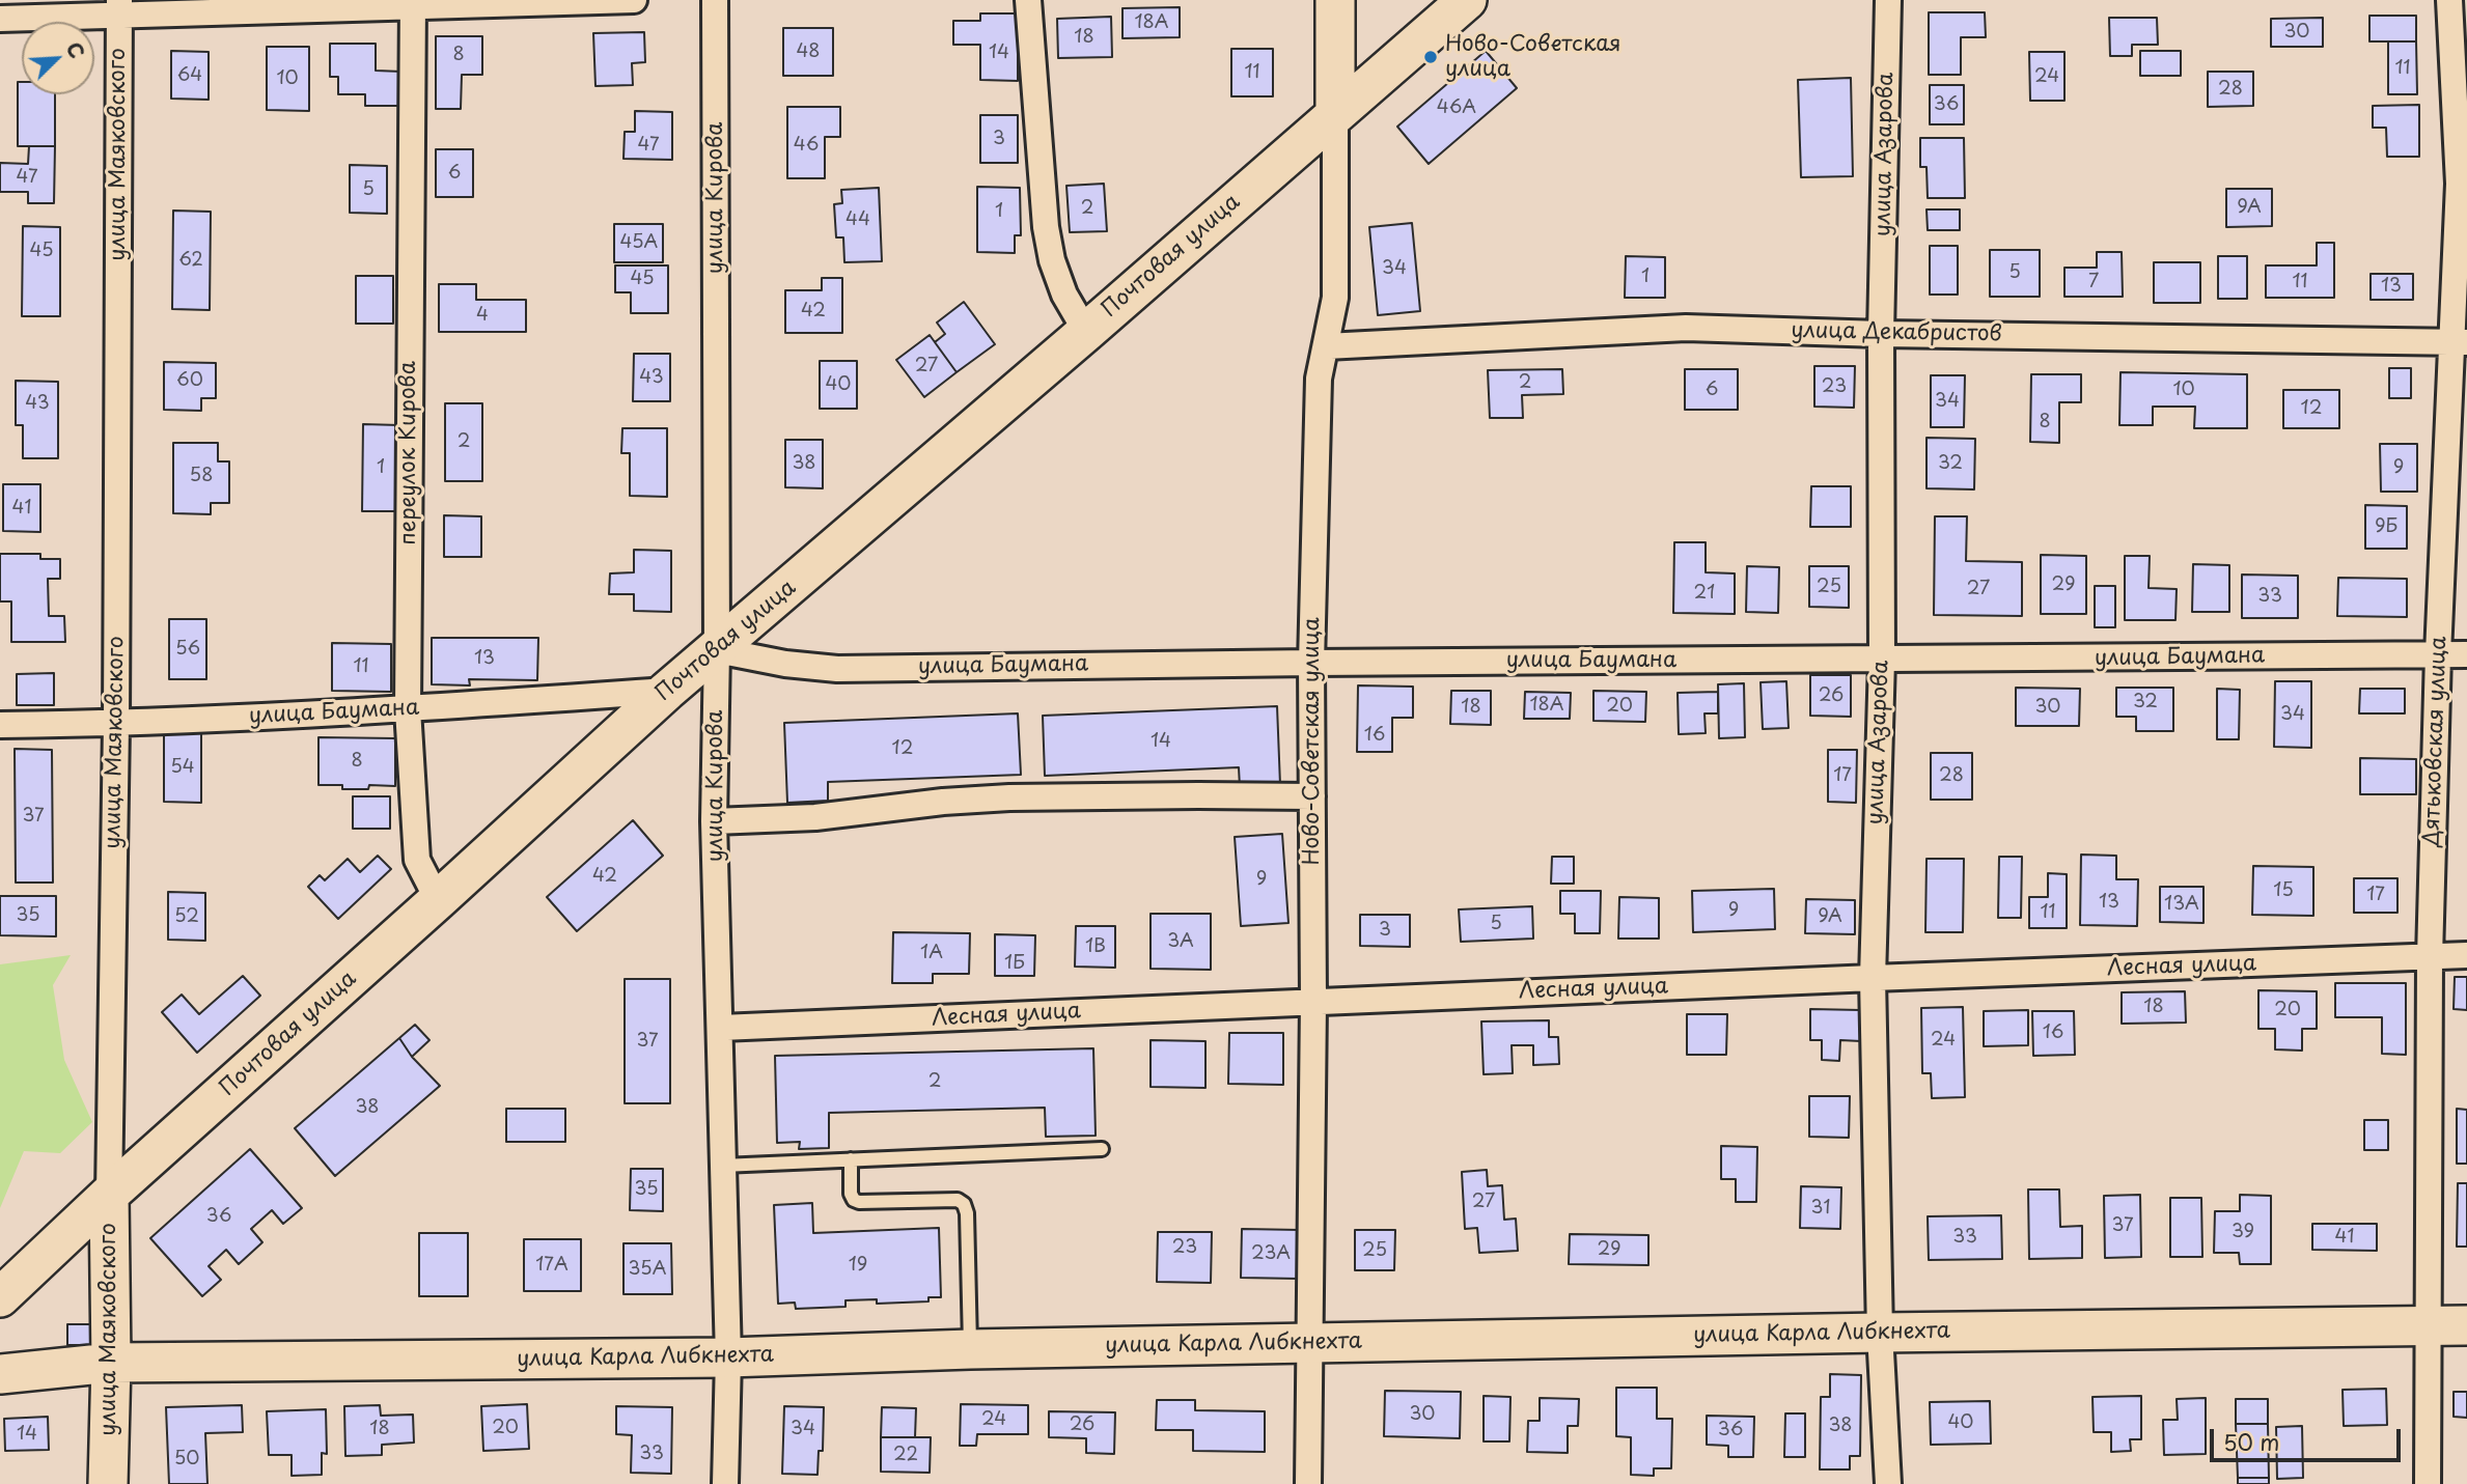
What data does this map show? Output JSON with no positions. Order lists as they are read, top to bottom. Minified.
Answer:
{"streets":{"street":["улица Маяковского","улица Азарова","улица Кирова","Почтовая улица","улица Декабристов","переулок Кирова","улица Баумана","Ново-Советская улица","Дятьковская улица","Лесная улица","улица Карла Либкнехта"]},"crossings":[["улица Маяковского","Почтовая улица"],["улица Маяковского","улица Баумана"],["улица Маяковского","улица Карла Либкнехта"],["улица Азарова","улица Декабристов"],["улица Азарова","улица Баумана"],["улица Азарова","Лесная улица"],["улица Азарова","улица Карла Либкнехта"],["улица Кирова","Почтовая улица"],["улица Кирова","улица Баумана"],["улица Кирова","Лесная улица"],["улица Кирова","улица Карла Либкнехта"],["Почтовая улица","переулок Кирова"],["Почтовая улица","улица Баумана"],["Почтовая улица","Ново-Советская улица"],["улица Декабристов","Ново-Советская улица"],["улица Декабристов","Дятьковская улица"],["переулок Кирова","улица Баумана"],["улица Баумана","Ново-Советская улица"],["улица Баумана","Дятьковская улица"],["Ново-Советская улица","Лесная улица"],["Ново-Советская улица","улица Карла Либкнехта"],["Дятьковская улица","Лесная улица"],["Дятьковская улица","улица Карла Либкнехта"]],"places":["Ново-Советская улица"],"house_numbers":["18А","30","18","48","14","8","11","11","64","24","10","28","36","46А","3","47","46","6","47","5","9А","2","1","44","45А","45","62","34","5","1","45","7","11","13","42","4","27","43","60","2","40","23","6","10","34","43","12","8","2","38","32","1","9","58","41","9Б","29","25","27","21","33","56","13","11","26","32","18А","20","18","30","34","16","14","12","8","54","17","28","37","42","9","15","17","13","13А","9","11","35","52","9А","5","3","3А","1В","1А","1Б","18","20","16","24","37","2","38","35","27","31","36","37","39","33","41","23","29","25","23А","17А","19","35А","30","24","40","26","38","20","18","34","36","14","33","22","50"],"scale_bar":"50 m","north":"top right"}
